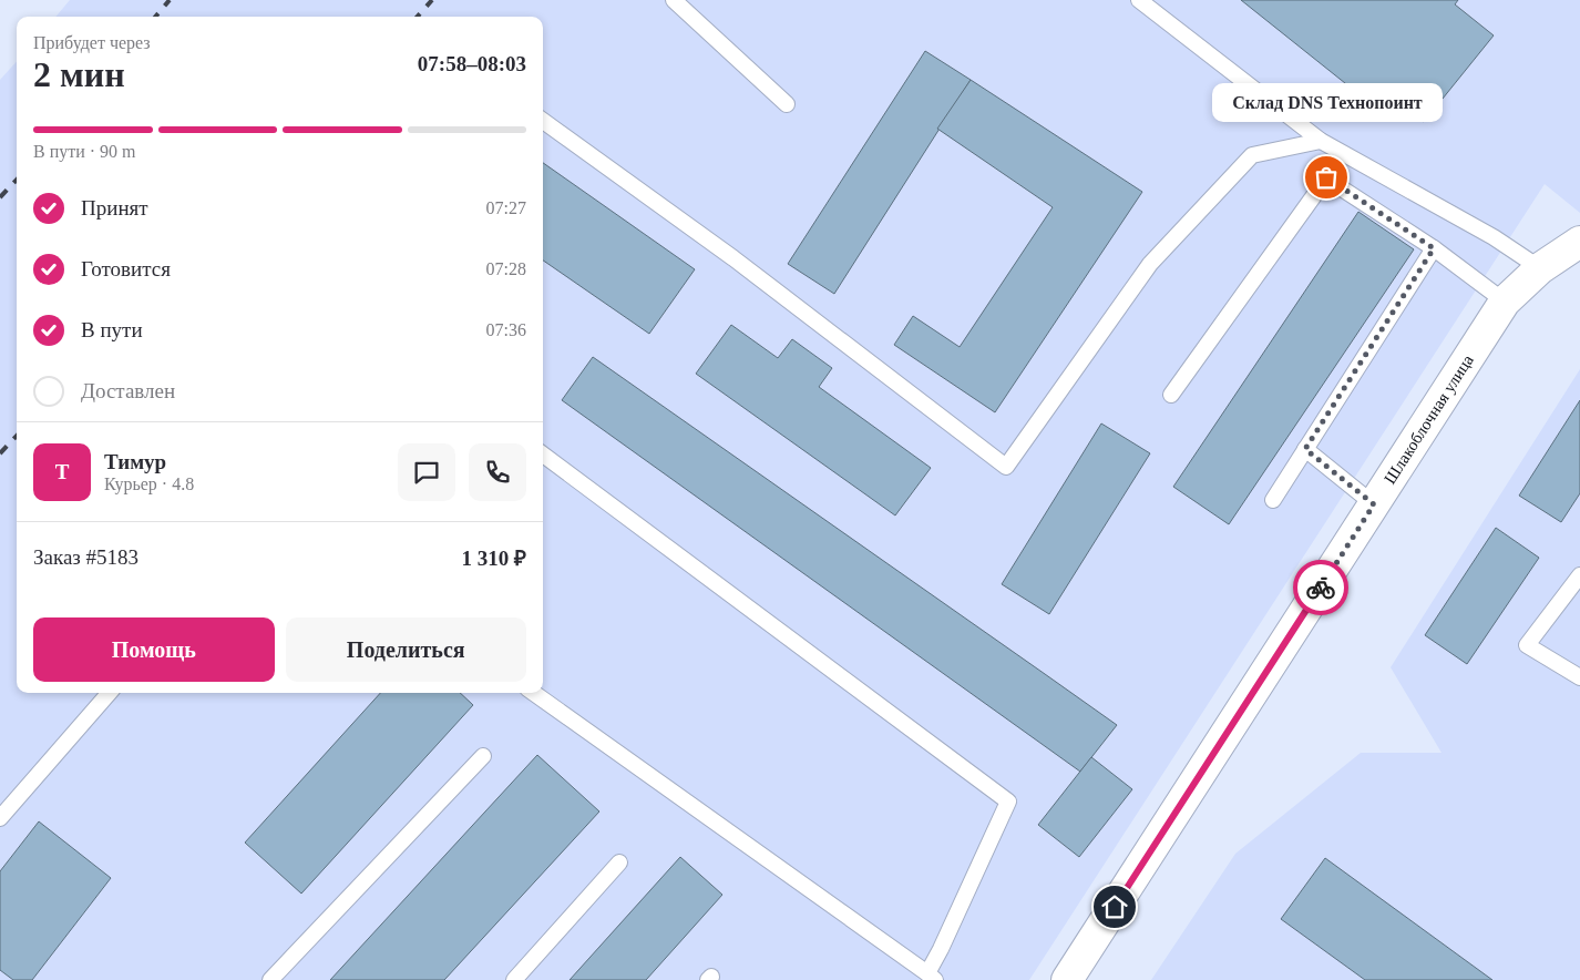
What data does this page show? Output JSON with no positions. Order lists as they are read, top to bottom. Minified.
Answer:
{"streets":{"street":["Шлакоблочная улица"]},"places":["Склад DNS Технопоинт"],"page":{"heading":["2 мин","Прибудет через","07:58–08:03"],"panel":["Тимур","Курьер · 4.8","Заказ #5183","1 310 ₽"],"bubble":"Склад DNS Технопоинт","bar":"В пути · 90 m","list":[["Принят","07:27"],["Готовится","07:28"],["В пути","07:36"],"Доставлен"],"round":"Т","buttons":["Помощь","Поделиться"]}}
